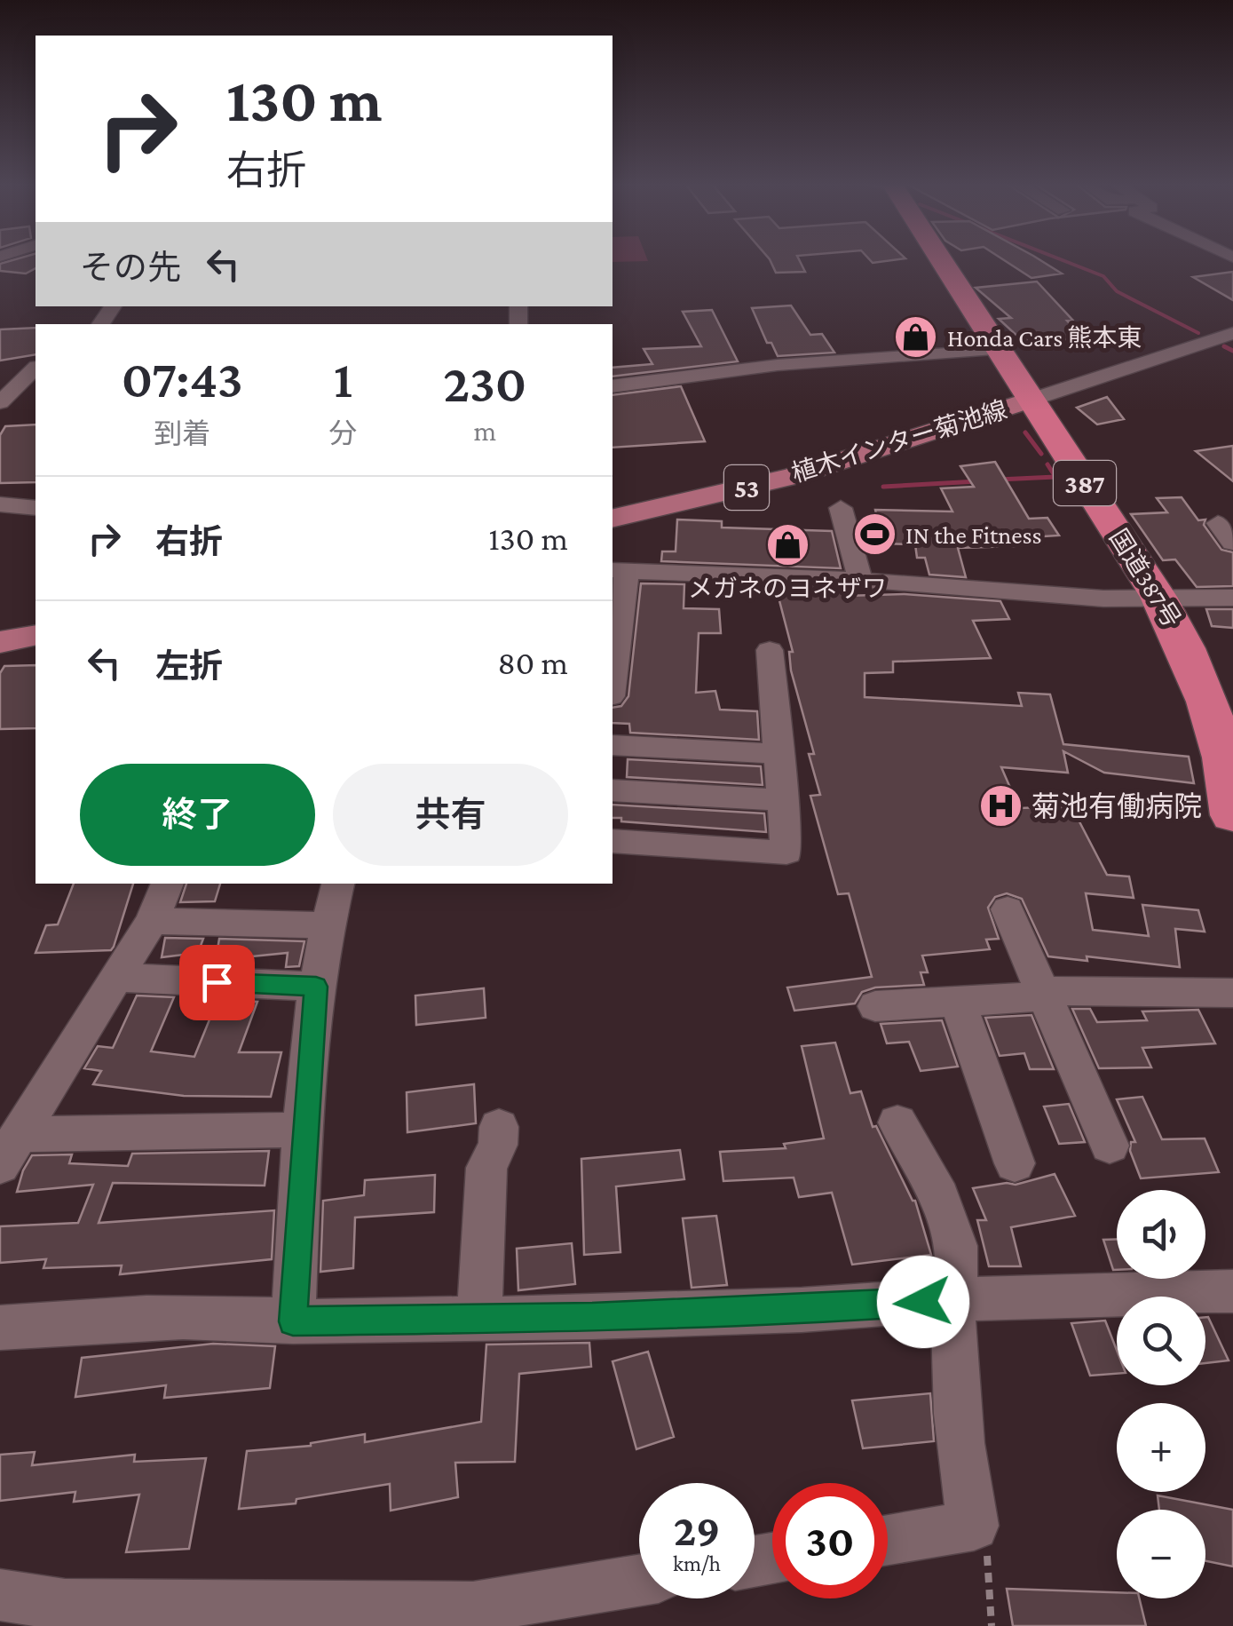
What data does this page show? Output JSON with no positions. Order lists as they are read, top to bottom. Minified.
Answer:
{"streets":{"highway":["387","国道387号"],"main road":["植木インター菊池線","53"]},"crossings":[["植木インター菊池線","国道387号"]],"places":{"shop":["Honda Cars 熊本東","メガネのヨネザワ"],"sports":["IN the Fitness"],"hospital":["菊池有働病院"]},"page":{"turn":["130 m","右折"],"then":"その先","eta":["07:43","到着","1","分","230","m"],"list":[{"name":"右折","value":"130 m"},{"name":"左折","value":"80 m"}],"buttons":["終了","共有"],"map_buttons":["+","−"],"speed":"29 km/h","limit":"30"}}
